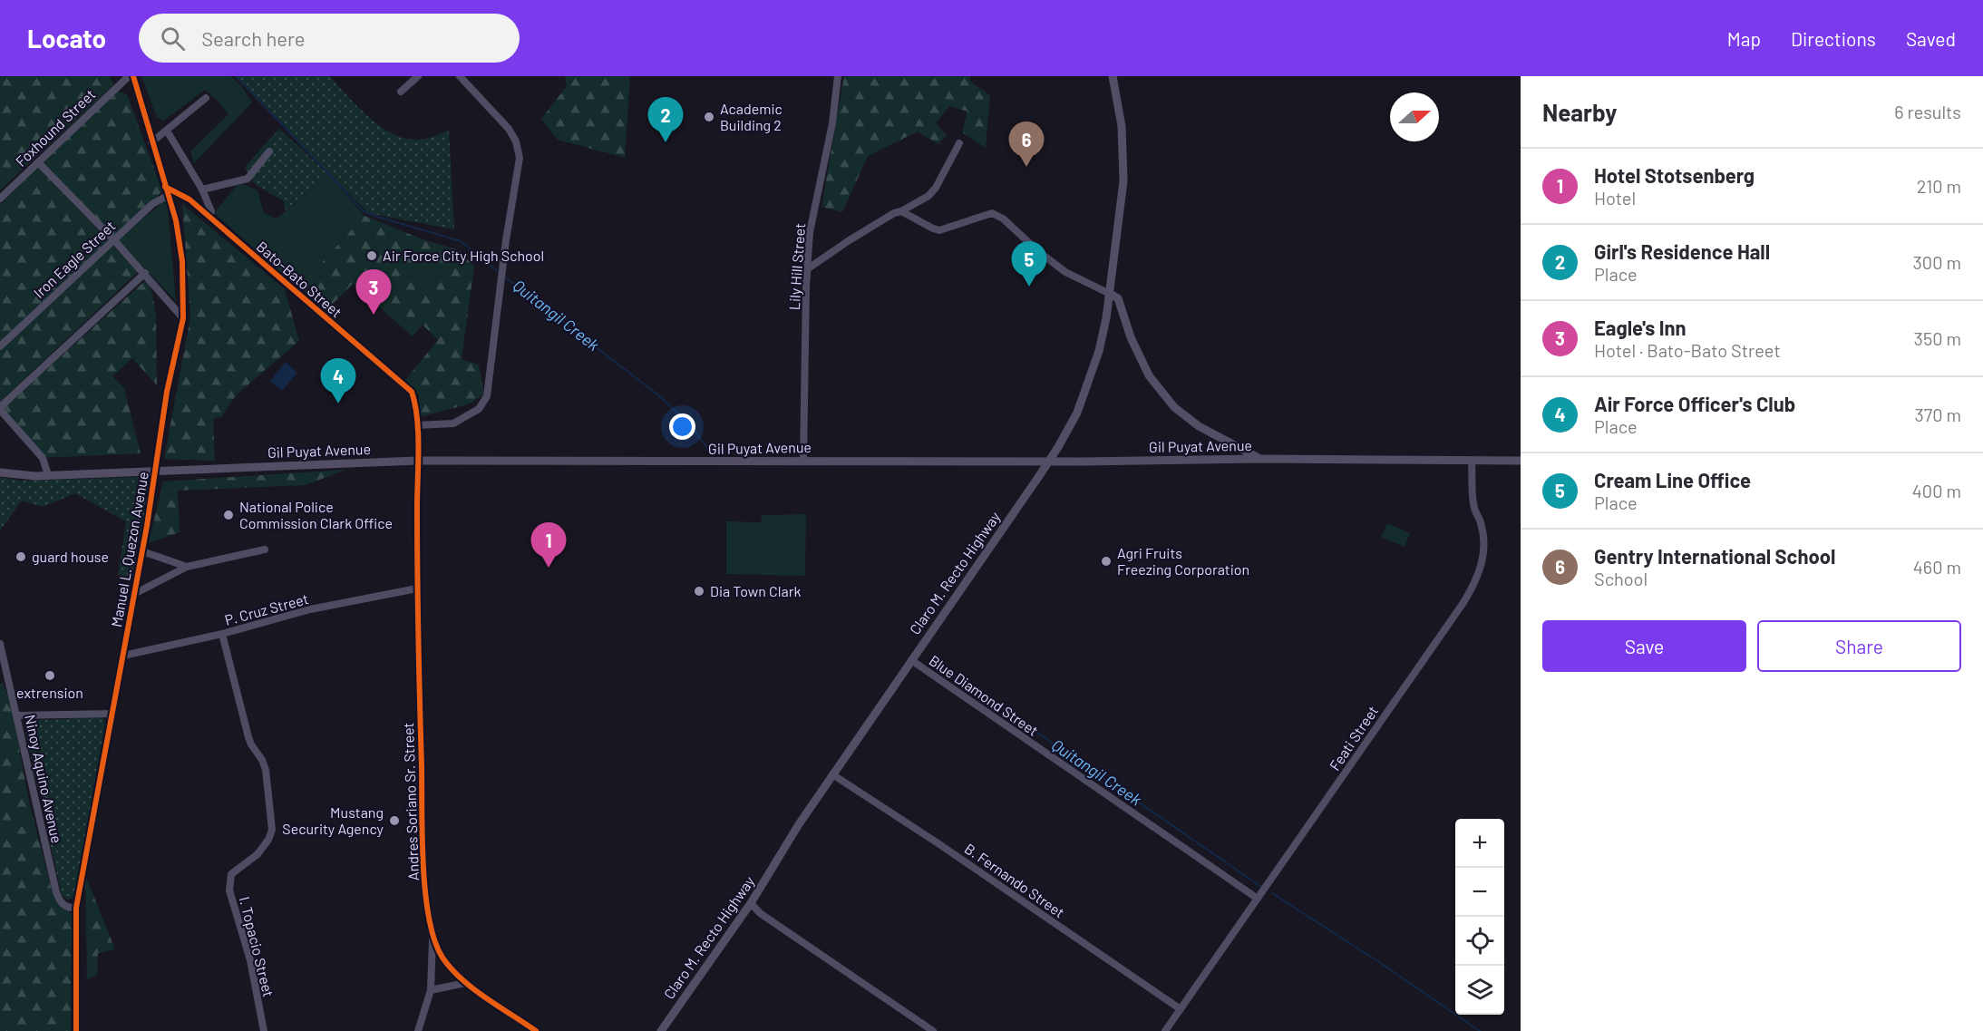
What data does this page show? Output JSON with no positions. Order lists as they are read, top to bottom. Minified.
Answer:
{"streets":{"main road":["Gil Puyat Avenue","Claro M. Recto Highway"],"street":["Foxhound Street","Iron Eagle Street","Lily Hill Street","Bato-Bato Street","Manuel L. Quezon Avenue","P. Cruz Street","Blue Diamond Street","Feati Street","Ninoy Aquino Avenue","Andres Soriano Sr. Street","B. Fernando Street","I. Topacio Street"]},"crossings":[["Iron Eagle Street","Manuel L. Quezon Avenue"],["Lily Hill Street","Gil Puyat Avenue"],["Bato-Bato Street","Gil Puyat Avenue"],["Bato-Bato Street","Manuel L. Quezon Avenue"],["Bato-Bato Street","Andres Soriano Sr. Street"],["Gil Puyat Avenue","Manuel L. Quezon Avenue"],["Gil Puyat Avenue","Claro M. Recto Highway"],["Gil Puyat Avenue","Feati Street"],["Gil Puyat Avenue","Andres Soriano Sr. Street"],["Manuel L. Quezon Avenue","P. Cruz Street"],["Manuel L. Quezon Avenue","Ninoy Aquino Avenue"],["Claro M. Recto Highway","Blue Diamond Street"],["Claro M. Recto Highway","B. Fernando Street"],["P. Cruz Street","Andres Soriano Sr. Street"],["P. Cruz Street","I. Topacio Street"],["Blue Diamond Street","Feati Street"],["Feati Street","B. Fernando Street"]],"water":["Quitangil Creek"],"places":["Academic Building 2","Air Force City High School","National Police Commission Clark Office","guard house","Agri Fruits Freezing Corporation","Dia Town Clark","extrension","Mustang Security Agency"],"north":"right","page":{"header":"Locato","search":"Search here","nav":["Map","Directions","Saved"],"heading":["Nearby","6 results"],"pins":["2","6","5","3","4","1"],"list":[{"mark":"1","name":"Hotel Stotsenberg","note":"Hotel","value":"210 m"},{"mark":"2","name":"Girl's Residence Hall","note":"Place","value":"300 m"},{"mark":"3","name":"Eagle's Inn","note":"Hotel · Bato-Bato Street","value":"350 m"},{"mark":"4","name":"Air Force Officer's Club","note":"Place","value":"370 m"},{"mark":"5","name":"Cream Line Office","note":"Place","value":"400 m"},{"mark":"6","name":"Gentry International School","note":"School","value":"460 m"}],"buttons":["Save","Share"],"map_buttons":["+","−"]}}
